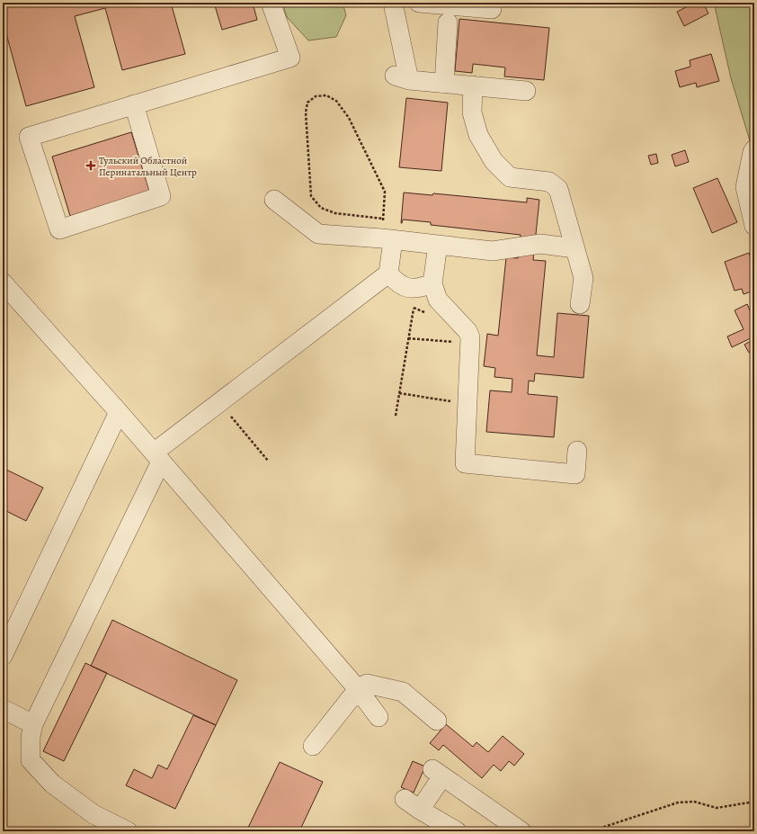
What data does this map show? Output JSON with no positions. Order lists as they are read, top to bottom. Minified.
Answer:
{"places":{"health":["Тульский Областной Перинатальный Центр"]}}
